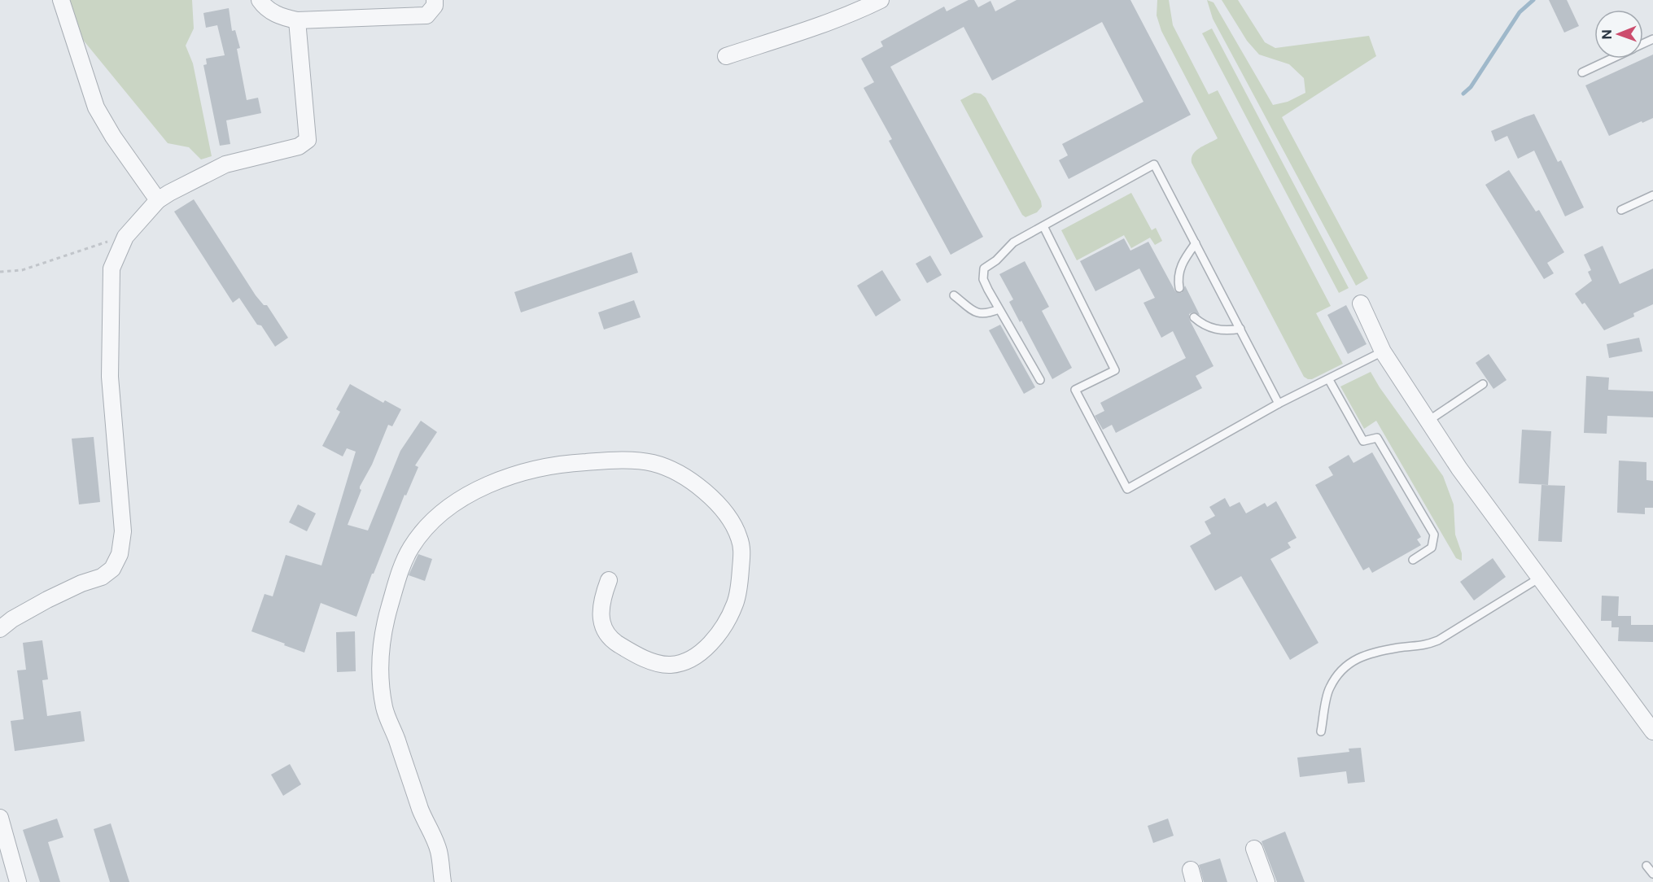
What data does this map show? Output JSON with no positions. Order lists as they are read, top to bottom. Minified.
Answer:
{"north":"left"}
